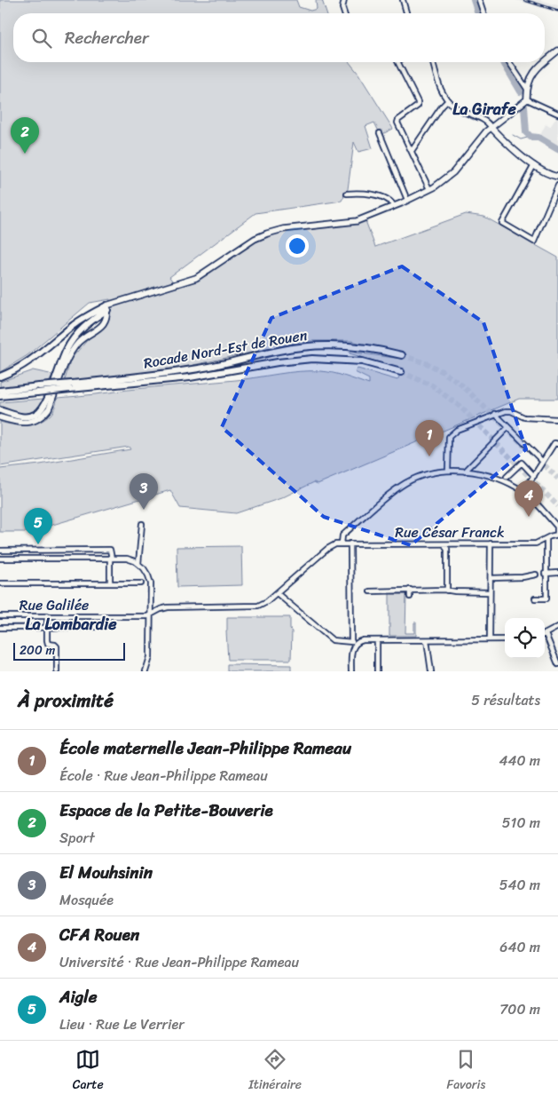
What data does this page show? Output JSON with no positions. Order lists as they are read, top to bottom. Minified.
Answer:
{"streets":{"highway":["Rocade Nord-Est de Rouen"],"street":["Rue César Franck","Rue Galilée"]},"crossings":[["Rue César Franck","Rue Galilée"]],"districts":["La Girafe","La Lombardie"],"scale_bar":"200 m","page":{"search":"Rechercher","pins":["2","1","3","4","5"],"scale":"200 m","heading":["À proximité","5 résultats"],"list":[{"mark":"1","name":"École maternelle Jean-Philippe Rameau","note":"École · Rue Jean-Philippe Rameau","value":"440 m"},{"mark":"2","name":"Espace de la Petite-Bouverie","note":"Sport","value":"510 m"},{"mark":"3","name":"El Mouhsinin","note":"Mosquée","value":"540 m"},{"mark":"4","name":"CFA Rouen","note":"Université · Rue Jean-Philippe Rameau","value":"640 m"},{"mark":"5","name":"Aigle","note":"Lieu · Rue Le Verrier","value":"700 m"}],"nav":["Carte","Itinéraire","Favoris"]}}
